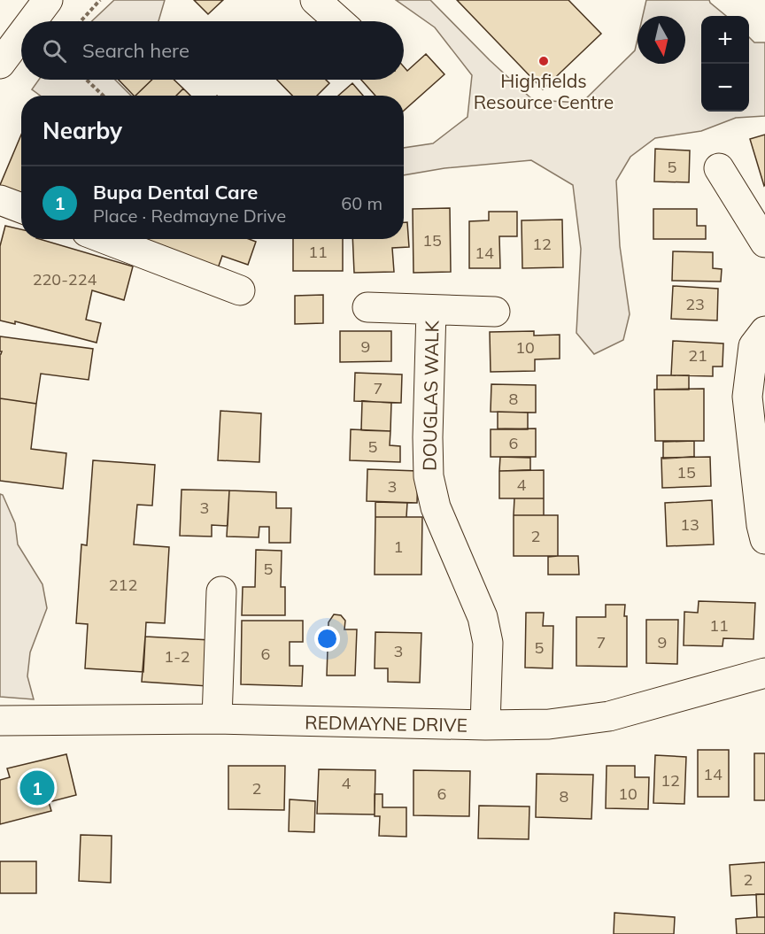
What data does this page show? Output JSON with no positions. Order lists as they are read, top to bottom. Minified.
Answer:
{"streets":{"street":["DOUGLAS WALK","REDMAYNE DRIVE"]},"crossings":[["DOUGLAS WALK","REDMAYNE DRIVE"]],"places":["Highfields Resource Centre"],"house_numbers":["5","15","12","11","14","220-224","23","9","10","21","7","8","6","5","15","4","3","3","13","2","1","5","212","11","7","9","5","3","6","1-2","14","12","4","2","6","10","8","2"],"north":"bottom","page":{"map_buttons":["+","−"],"search":"Search here","heading":"Nearby","list":[{"mark":"1","name":"Bupa Dental Care","note":"Place · Redmayne Drive","value":"60 m"}],"pins":"1"}}
